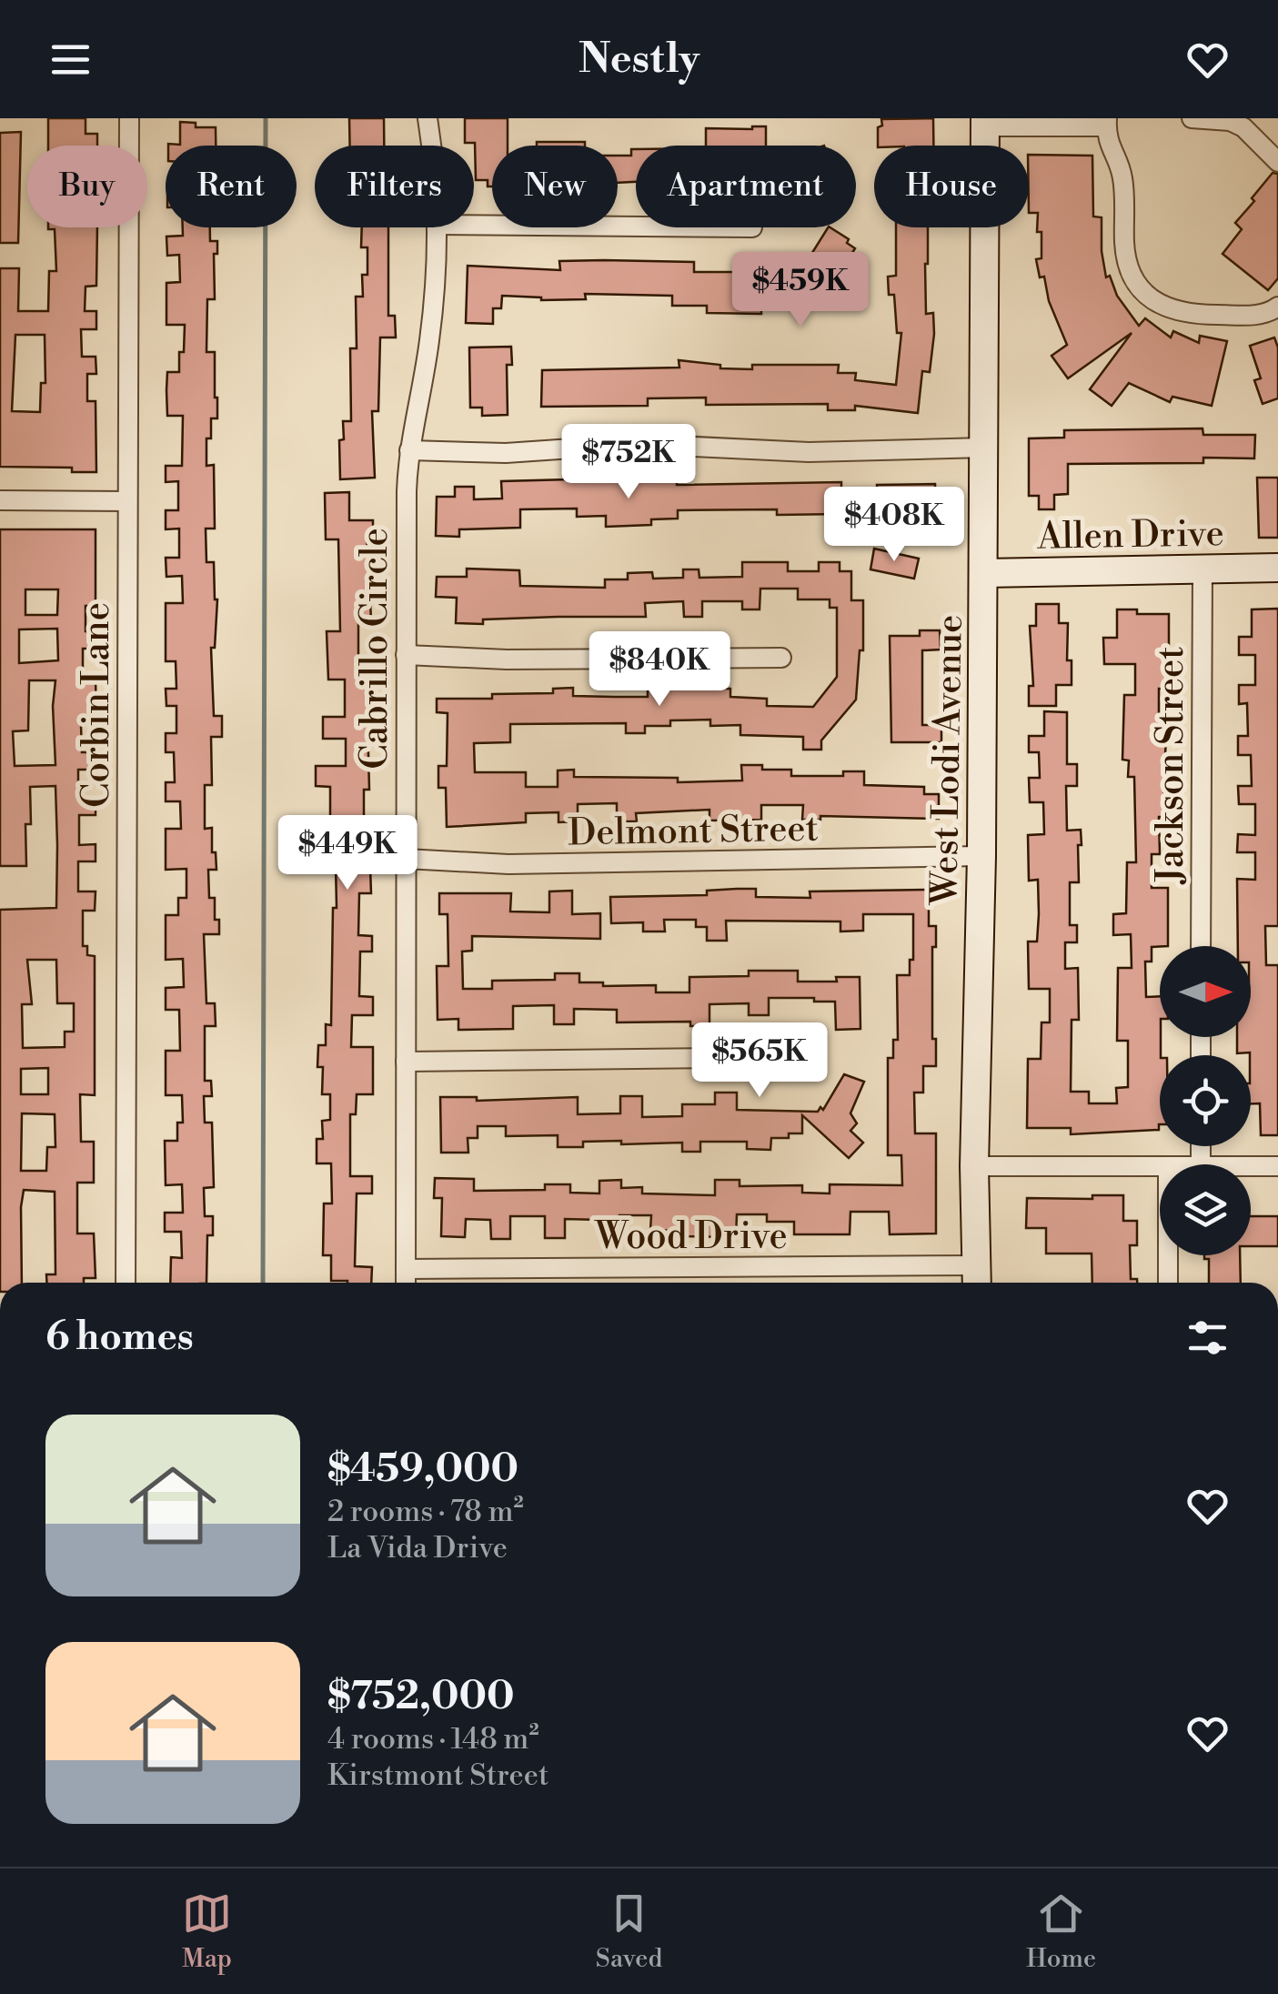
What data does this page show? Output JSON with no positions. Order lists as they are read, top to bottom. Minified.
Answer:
{"streets":{"main road":["Allen Drive","West Lodi Avenue"],"street":["Cabrillo Circle","Corbin Lane","Jackson Street","Delmont Street","Wood Drive"]},"crossings":[["Allen Drive","West Lodi Avenue"],["Allen Drive","Jackson Street"],["Cabrillo Circle","Delmont Street"],["Cabrillo Circle","Wood Drive"],["West Lodi Avenue","Delmont Street"],["West Lodi Avenue","Wood Drive"]],"north":"right","page":{"header":"Nestly","chip":["Buy","Rent","Filters","New","Apartment","House"],"price":["$459K","$752K","$408K","$840K","$449K","$565K"],"heading":"6 homes","list":[{"name":"$459,000","note":"2 rooms · 78 m² · La Vida Drive"},{"name":"$752,000","note":"4 rooms · 148 m² · Kirstmont Street"}],"tabs":["Map","Saved","Home"]}}
